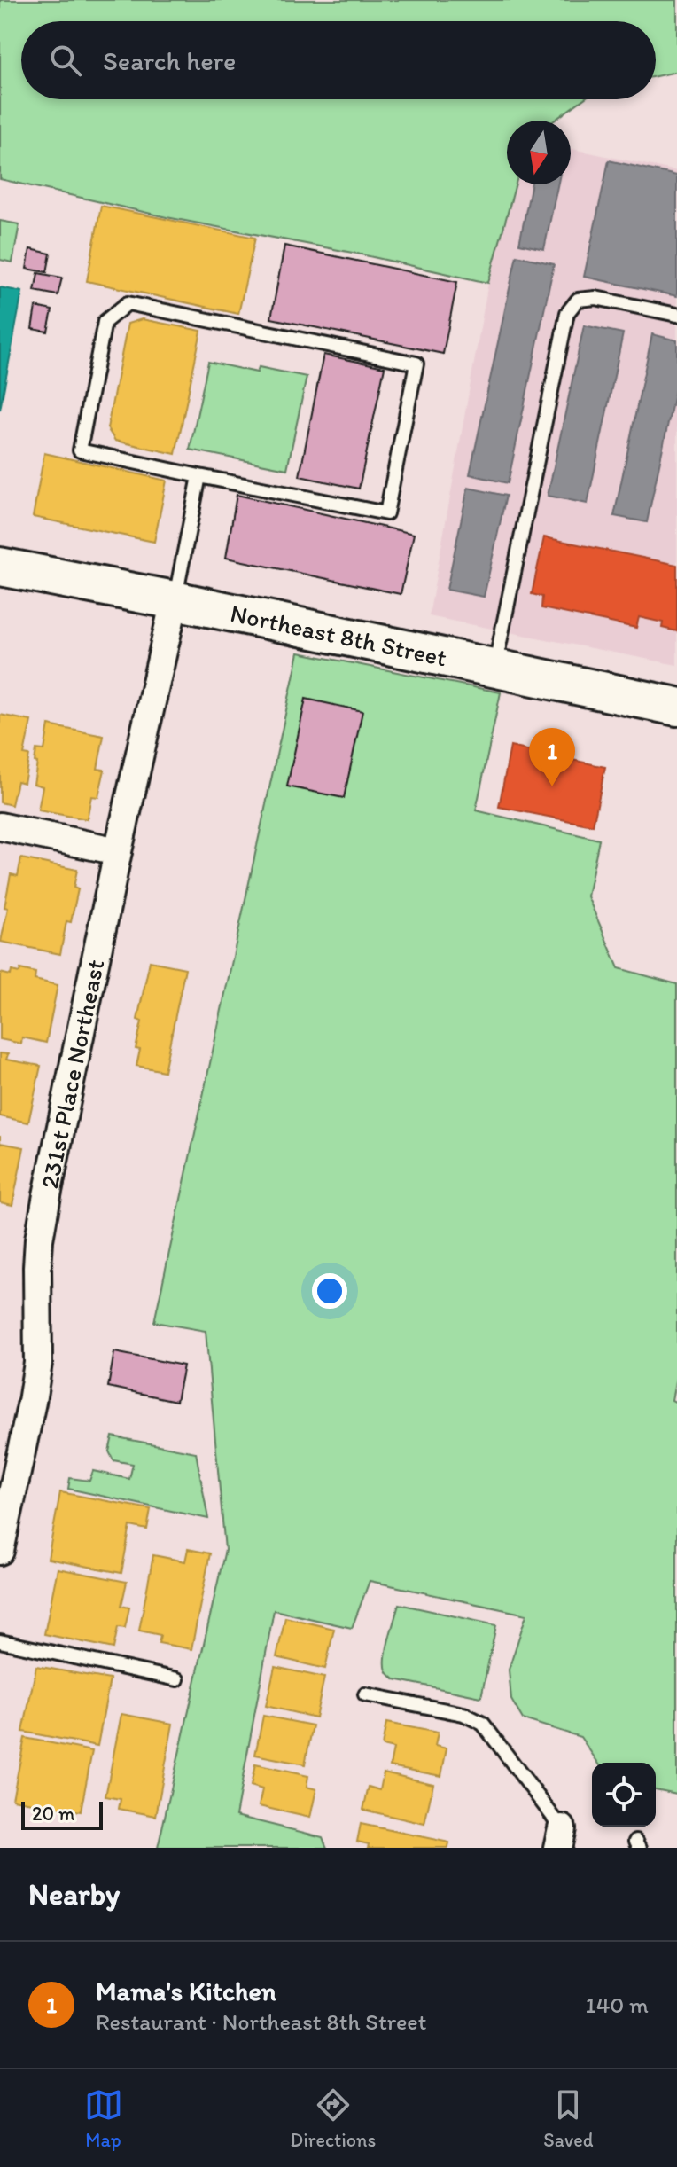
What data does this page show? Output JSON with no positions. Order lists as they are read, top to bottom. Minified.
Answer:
{"streets":{"street":["Northeast 8th Street","231st Place Northeast"]},"crossings":[["Northeast 8th Street","231st Place Northeast"]],"scale_bar":"20 m","north":"bottom","page":{"search":"Search here","pins":"1","scale":"20 m","heading":"Nearby","list":[{"mark":"1","name":"Mama's Kitchen","note":"Restaurant · Northeast 8th Street","value":"140 m"}],"nav":["Map","Directions","Saved"]}}
